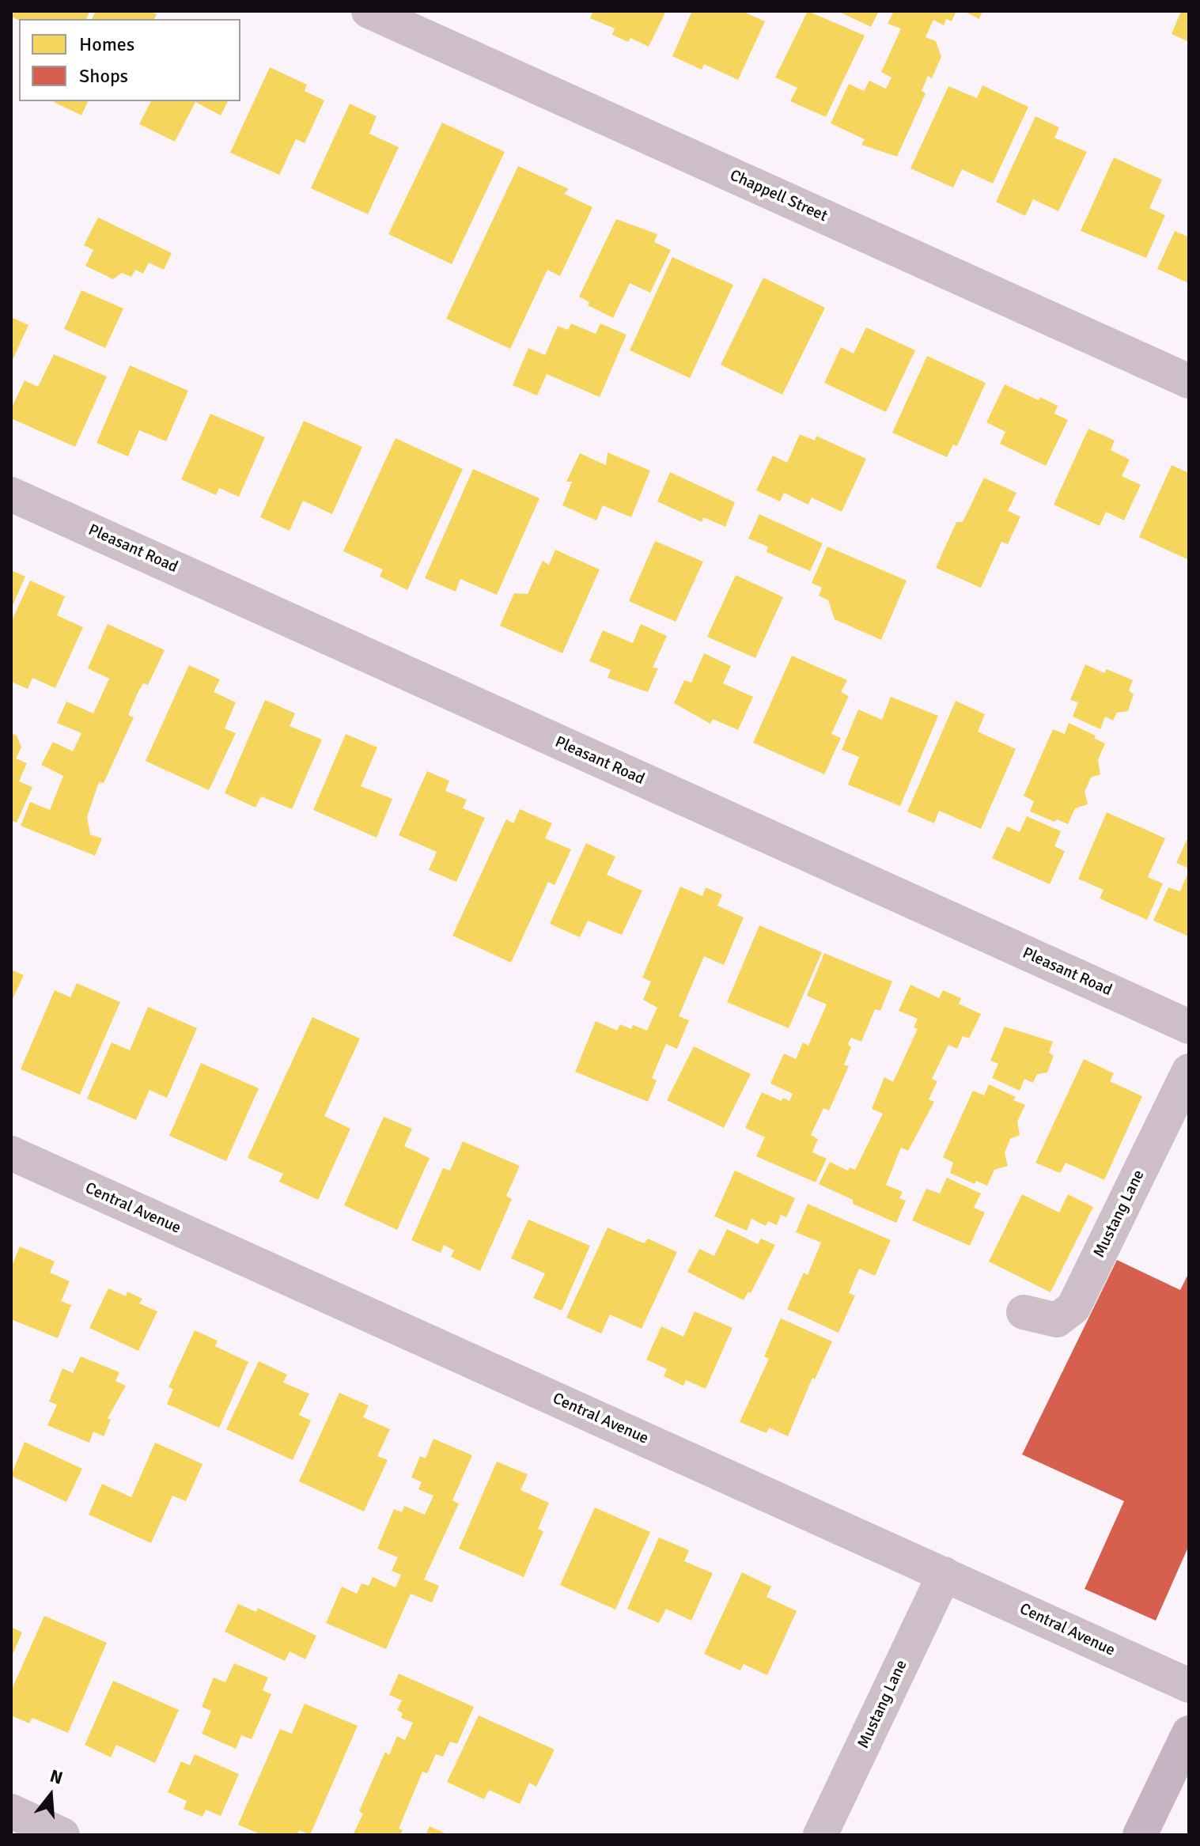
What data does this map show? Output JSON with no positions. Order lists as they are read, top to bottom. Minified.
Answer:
{"streets":{"street":["Chappell Street","Pleasant Road","Central Avenue","Mustang Lane"]},"crossings":[["Central Avenue","Mustang Lane"]],"legend":["Homes","Shops"],"north":"top"}
